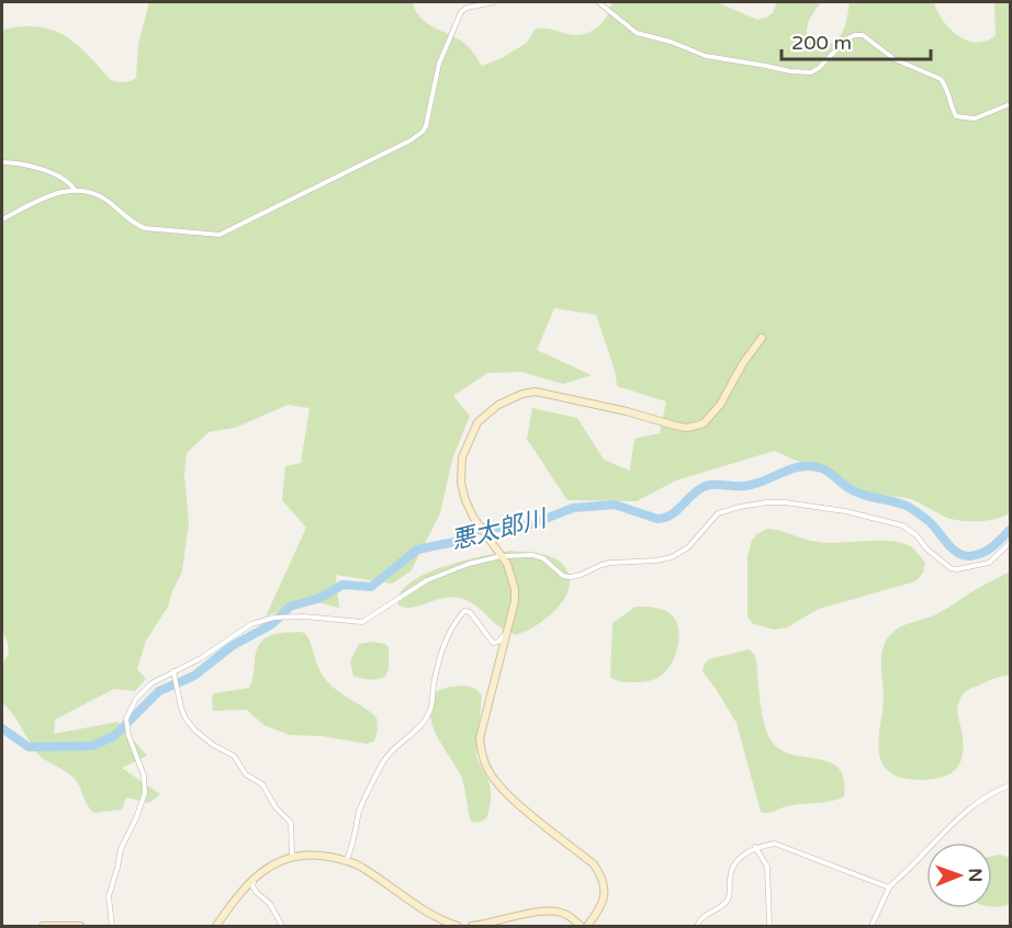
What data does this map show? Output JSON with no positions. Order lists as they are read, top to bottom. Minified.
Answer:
{"water":["悪太郎川"],"scale_bar":"200 m","north":"right"}
